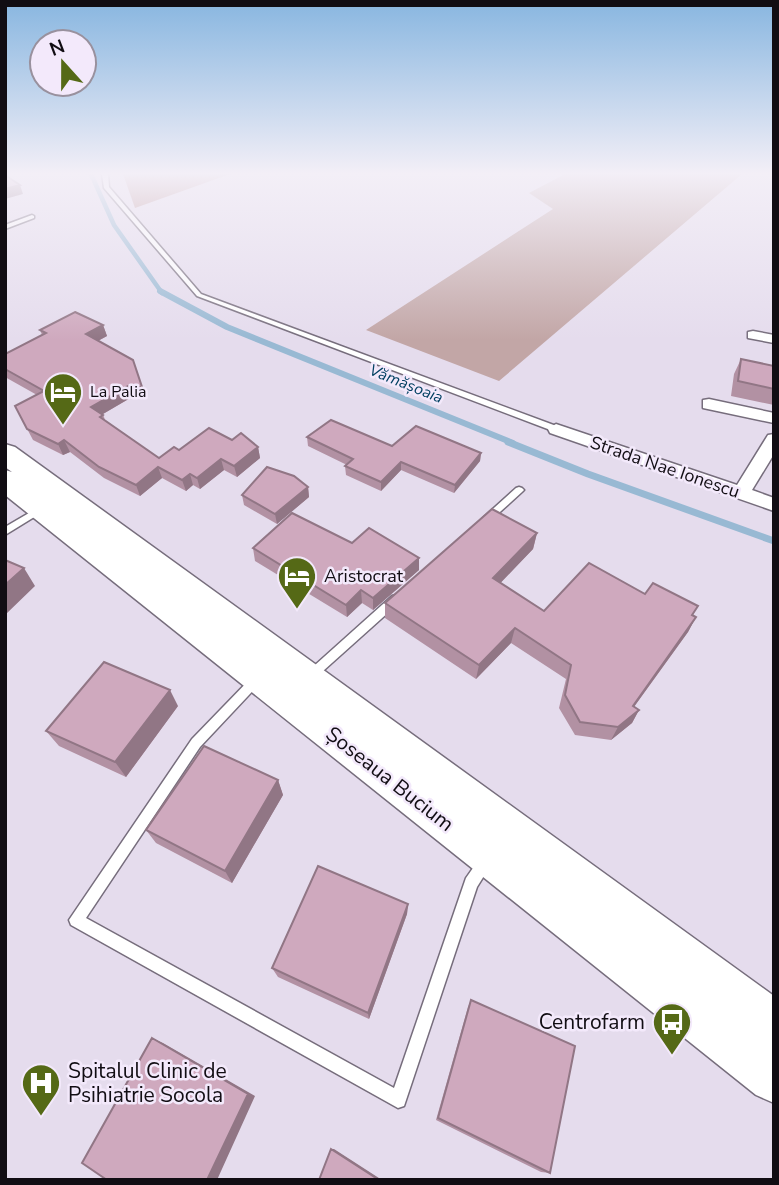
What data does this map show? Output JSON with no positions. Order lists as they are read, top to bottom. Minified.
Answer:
{"streets":{"main road":["Șoseaua Bucium"],"street":["Strada Nae Ionescu"]},"water":["Vămășoaia"],"places":{"hotel":["La Palia","Aristocrat"],"bus stop":["Centrofarm"],"hospital":["Spitalul Clinic de Psihiatrie Socola"]},"north":"top"}
